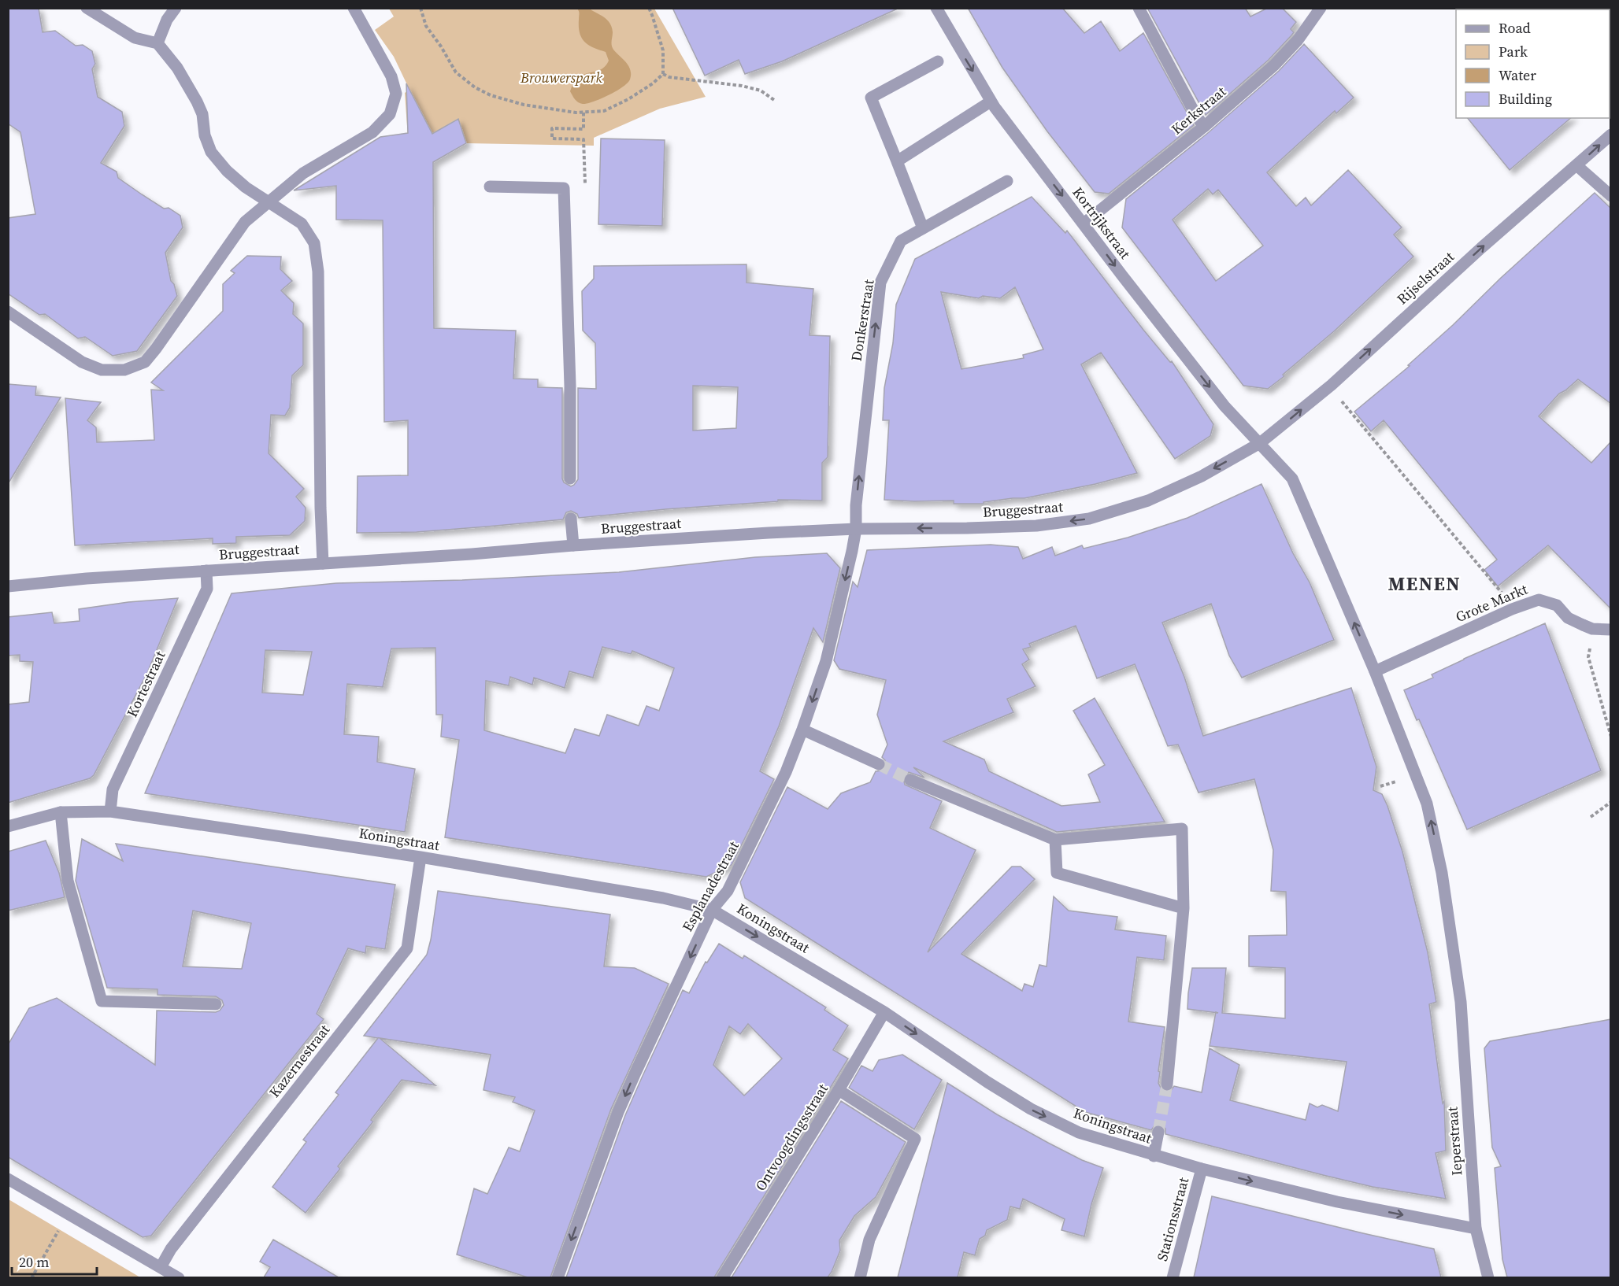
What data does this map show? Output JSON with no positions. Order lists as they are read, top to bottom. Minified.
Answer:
{"streets":{"street":["Kerkstraat","Kortrijkstraat","Rijselstraat","Donkerstraat","Bruggestraat","Grote Markt","Kortestraat","Koningstraat","Esplanadestraat","Kazernestraat","Ontvoogdingsstraat","Ieperstraat","Stationsstraat"]},"crossings":[["Kerkstraat","Kortrijkstraat"],["Kortrijkstraat","Rijselstraat"],["Kortrijkstraat","Bruggestraat"],["Rijselstraat","Bruggestraat"],["Rijselstraat","Grote Markt"],["Donkerstraat","Bruggestraat"],["Donkerstraat","Esplanadestraat"],["Bruggestraat","Kortestraat"],["Bruggestraat","Esplanadestraat"],["Grote Markt","Ieperstraat"],["Kortestraat","Koningstraat"],["Koningstraat","Esplanadestraat"],["Koningstraat","Kazernestraat"],["Koningstraat","Ontvoogdingsstraat"],["Koningstraat","Ieperstraat"],["Koningstraat","Stationsstraat"]],"one_way":["Kortrijkstraat","Rijselstraat","Donkerstraat","Koningstraat","Esplanadestraat","Ieperstraat"],"districts":["MENEN"],"parks":["Brouwerspark"],"legend":["Road","Park","Water","Building"],"scale_bar":"20 m"}
